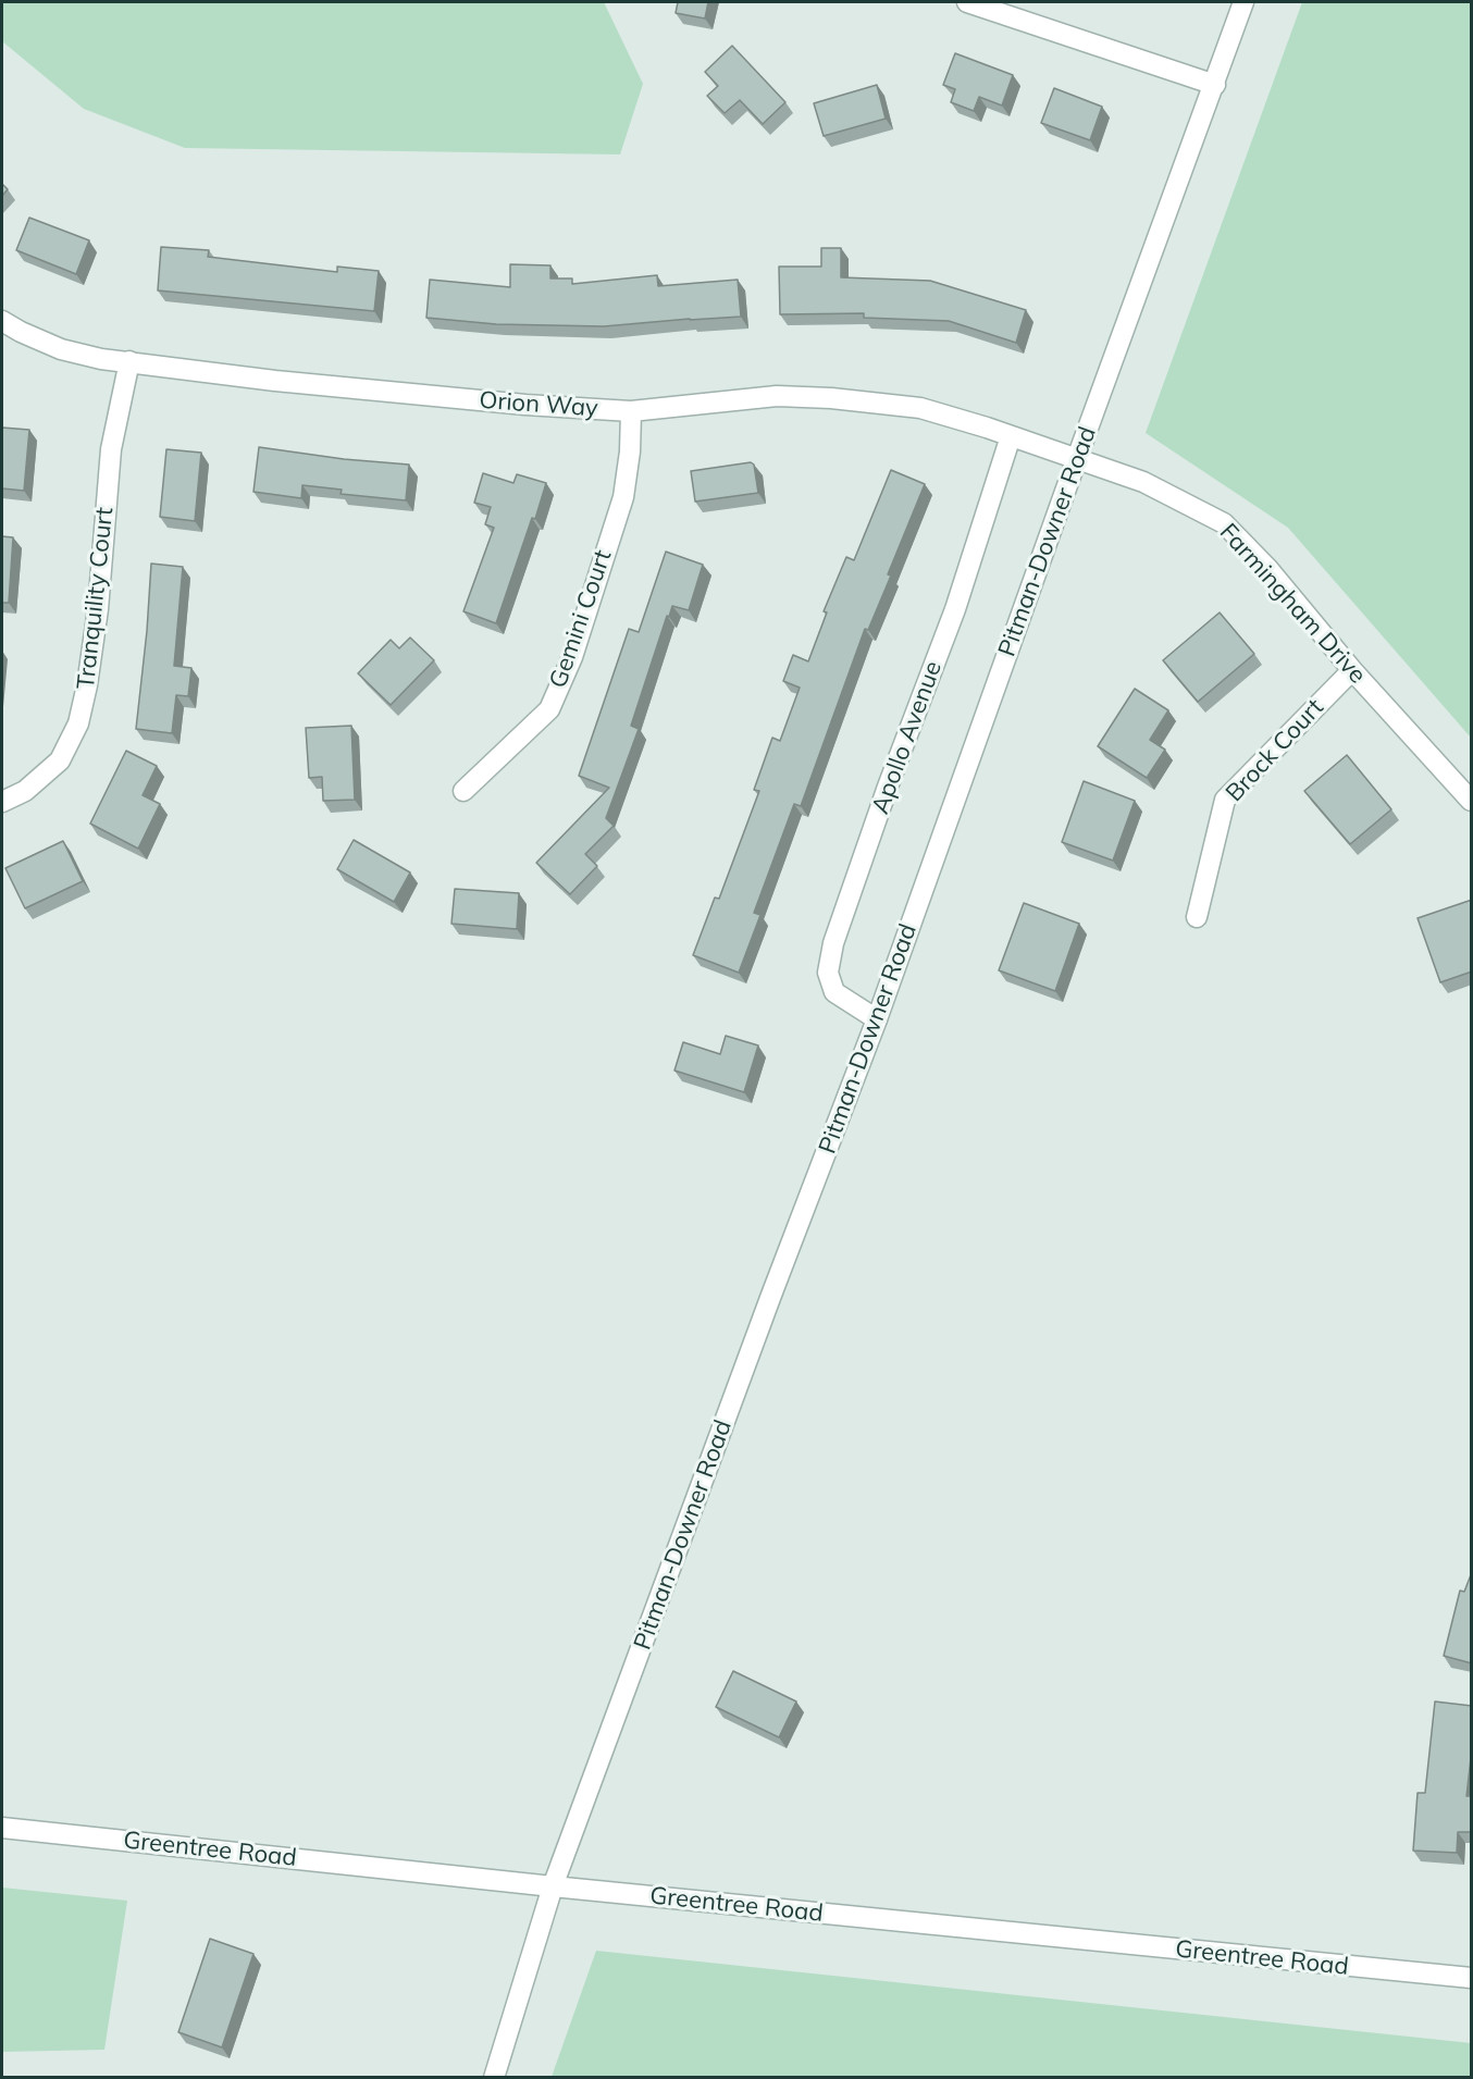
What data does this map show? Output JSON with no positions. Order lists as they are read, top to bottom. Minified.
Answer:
{"streets":{"street":["Orion Way","Pitman-Downer Road","Tranquility Court","Farmingham Drive","Gemini Court","Apollo Avenue","Brock Court","Greentree Road"]},"crossings":[["Orion Way","Pitman-Downer Road"],["Orion Way","Tranquility Court"],["Orion Way","Farmingham Drive"],["Orion Way","Gemini Court"],["Orion Way","Apollo Avenue"],["Pitman-Downer Road","Farmingham Drive"],["Pitman-Downer Road","Apollo Avenue"],["Pitman-Downer Road","Greentree Road"],["Farmingham Drive","Brock Court"]]}
